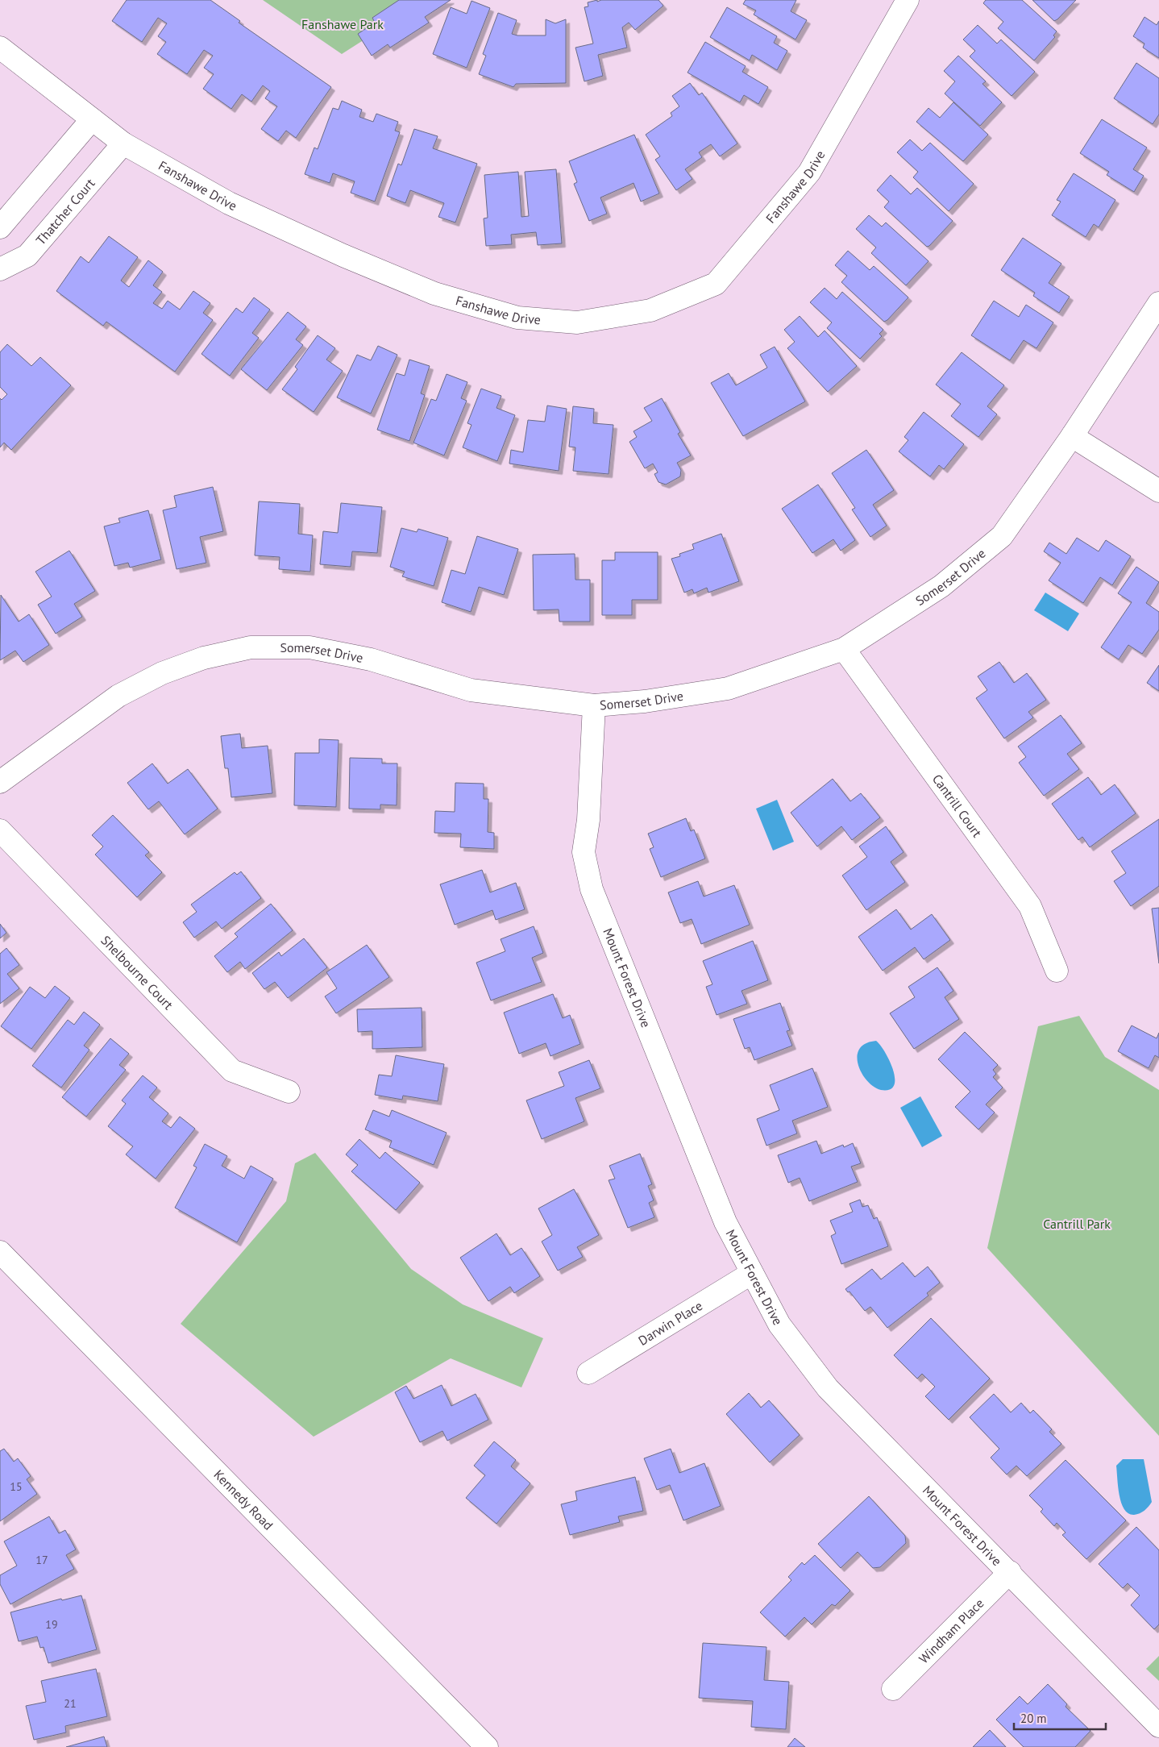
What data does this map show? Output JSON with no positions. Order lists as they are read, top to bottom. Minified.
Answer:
{"streets":{"street":["Fanshawe Drive","Thatcher Court","Somerset Drive","Cantrill Court","Shelbourne Court","Mount Forest Drive","Darwin Place","Kennedy Road","Windham Place"]},"crossings":[["Fanshawe Drive","Thatcher Court"],["Somerset Drive","Cantrill Court"],["Somerset Drive","Mount Forest Drive"],["Mount Forest Drive","Darwin Place"],["Mount Forest Drive","Windham Place"]],"parks":["Fanshawe Park","Cantrill Park"],"house_numbers":["15","17","19","21"],"scale_bar":"20 m"}
